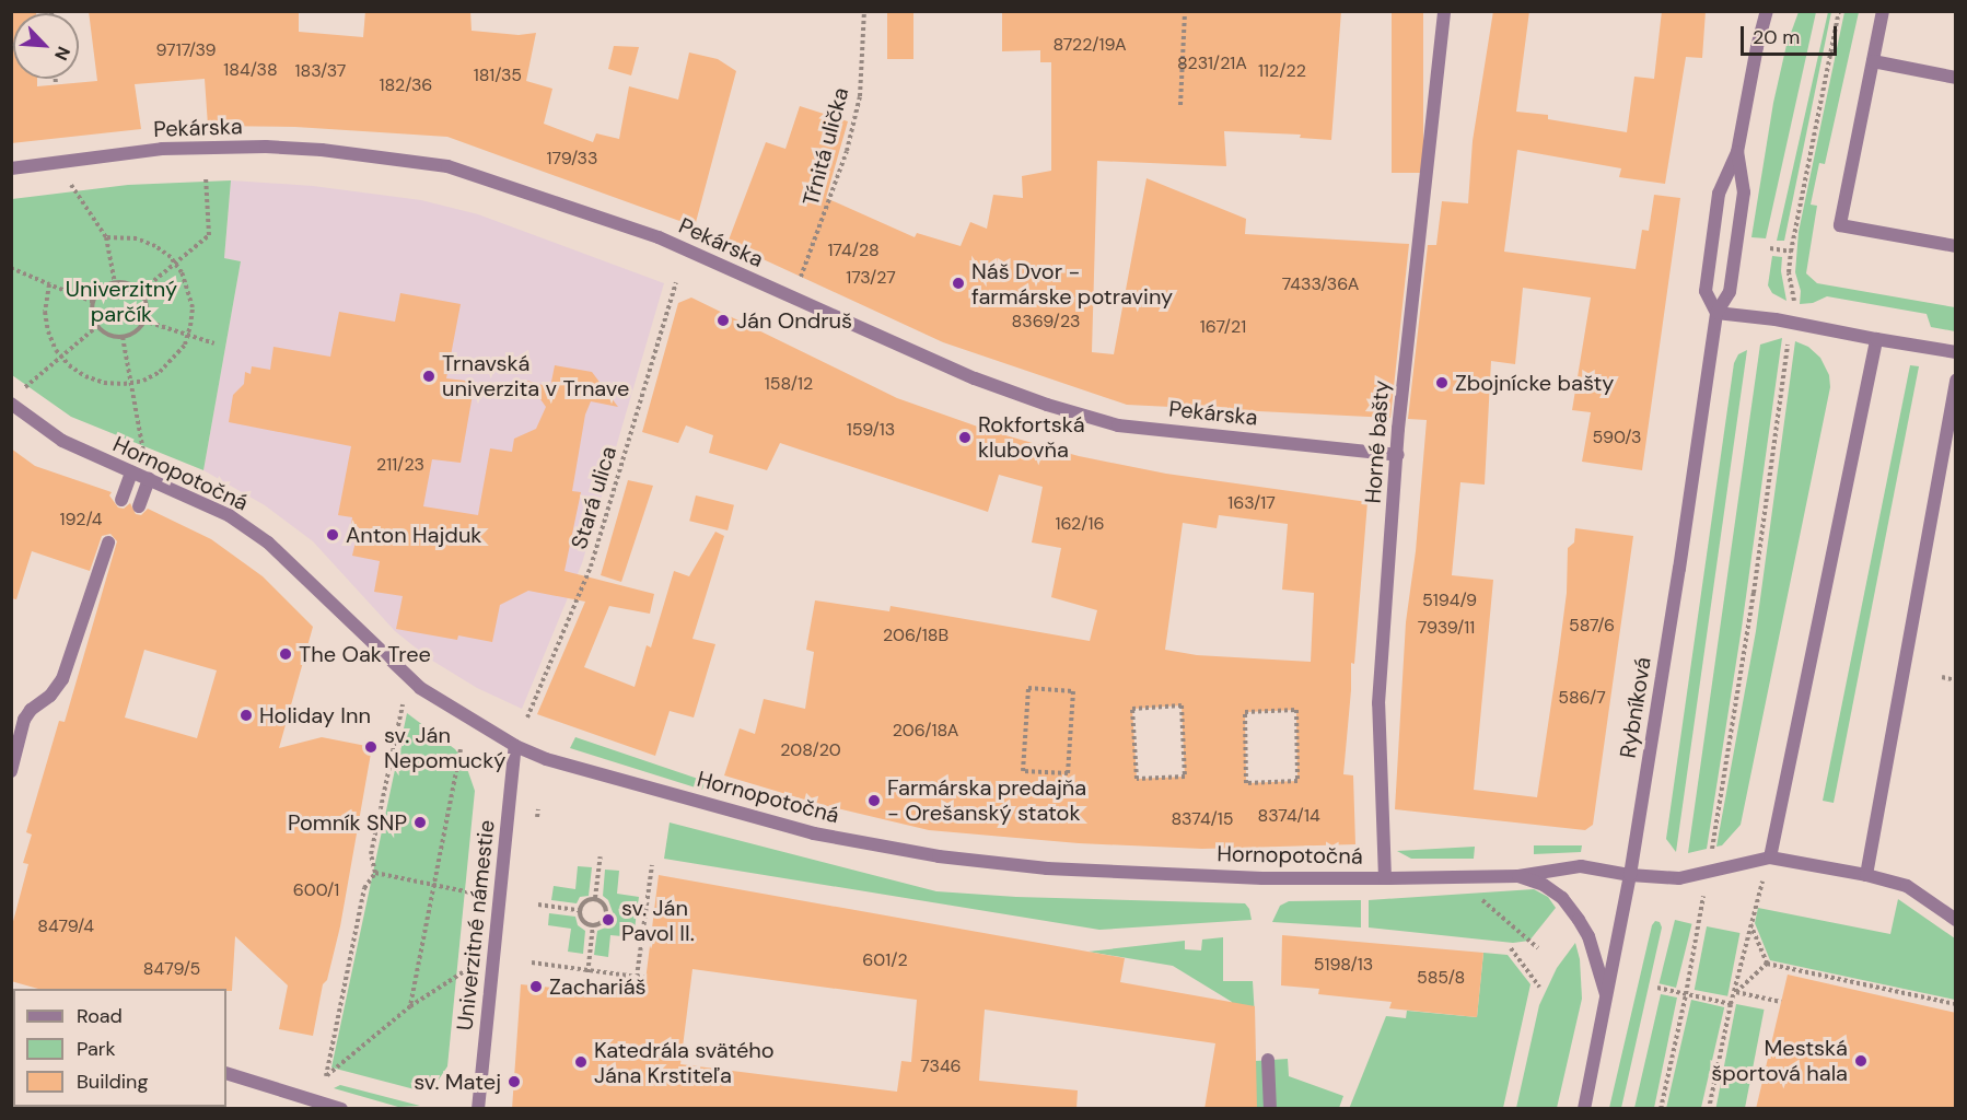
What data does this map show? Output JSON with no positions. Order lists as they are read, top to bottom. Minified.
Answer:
{"streets":{"street":["Pekárska","Horné bašty","Hornopotočná","Rybníková","Univerzitné námestie"],"path":["Tŕnitá ulička","Stará ulica"]},"crossings":[["Pekárska","Horné bašty"],["Horné bašty","Hornopotočná"],["Hornopotočná","Rybníková"],["Hornopotočná","Univerzitné námestie"]],"parks":["Univerzitný parčík"],"places":["Náš Dvor - farmárske potraviny","Ján Ondruš","Trnavská univerzita v Trnave","Zbojnícke bašty","Rokfortská klubovňa","Anton Hajduk","The Oak Tree","Holiday Inn","sv. Ján Nepomucký","Farmárska predajňa - Orešanský statok","Pomník SNP","sv. Ján Pavol II.","Zachariáš","Mestská športová hala","Katedrála svätého Jána Krstiteľa","sv. Matej"],"house_numbers":["8722/19A","9717/39","8231/21A","184/38","183/37","112/22","181/35","182/36","179/33","174/28","173/27","7433/36A","8369/23","167/21","158/12","159/13","590/3","211/23","163/17","192/4","162/16","5194/9","587/6","7939/11","206/18B","586/7","206/18A","208/20","8374/14","8374/15","600/1","8479/4","601/2","5198/13","8479/5","585/8","7346"],"legend":["Road","Park","Building"],"scale_bar":"20 m","north":"bottom right"}
